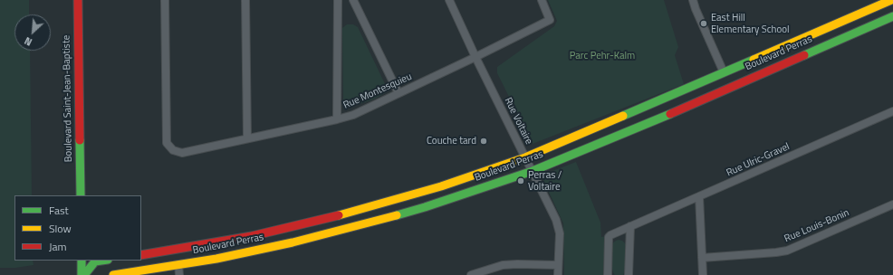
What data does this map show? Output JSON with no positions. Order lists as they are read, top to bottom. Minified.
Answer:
{"streets":{"main road":["Boulevard Perras","Boulevard Saint-Jean-Baptiste"],"street":["Rue Montesquieu","Rue Voltaire","Rue Ulric-Gravel","Rue Louis-Bonin"]},"crossings":[["Boulevard Perras","Rue Voltaire"],["Rue Montesquieu","Rue Voltaire"]],"parks":["Parc Pehr-Kalm"],"places":["East Hill Elementary School","Couche tard","Perras / Voltaire"],"legend":["Fast","Slow","Jam"],"north":"bottom left"}
